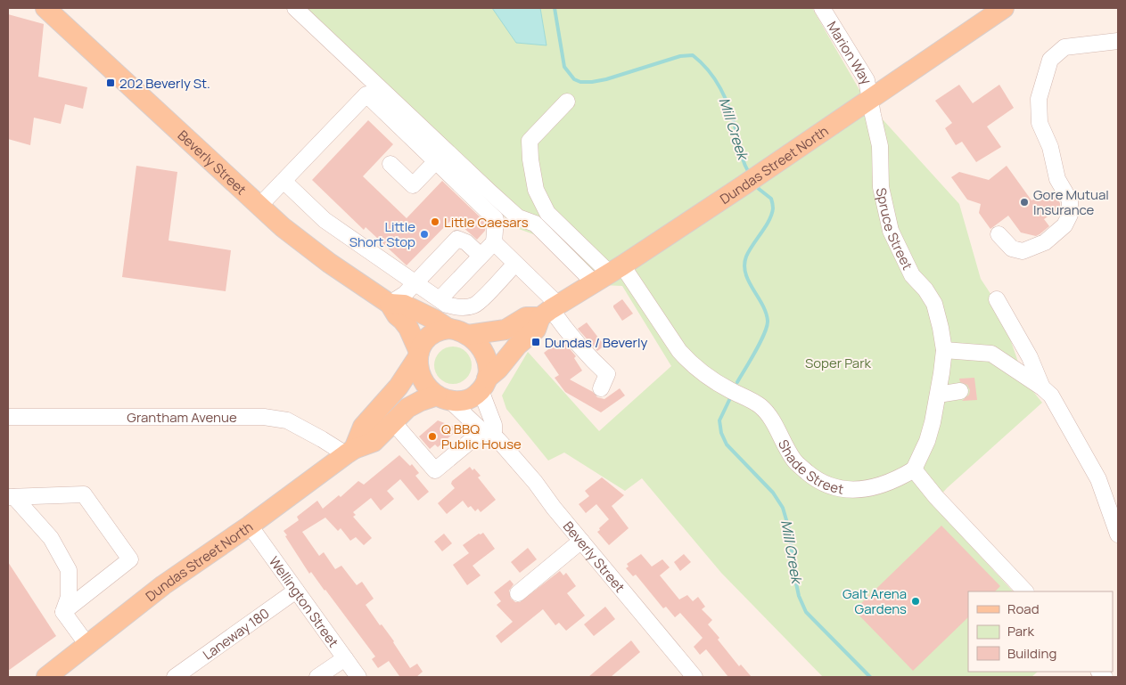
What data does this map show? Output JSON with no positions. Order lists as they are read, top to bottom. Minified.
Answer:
{"streets":{"main road":["Beverly Street","Dundas Street North"],"street":["Marion Way","Spruce Street","Grantham Avenue","Shade Street","Wellington Street","Laneway 180"]},"crossings":[["Marion Way","Dundas Street North"],["Marion Way","Spruce Street"],["Beverly Street","Dundas Street North"],["Dundas Street North","Spruce Street"],["Dundas Street North","Grantham Avenue"],["Dundas Street North","Shade Street"],["Dundas Street North","Wellington Street"],["Spruce Street","Shade Street"],["Wellington Street","Laneway 180"]],"water":["Mill Creek"],"parks":["Soper Park"],"places":{"transit":["202 Beverly St.","Dundas / Beverly"],"other":["Gore Mutual Insurance","Little Caesars","Little Short Stop","Q BBQ Public House","Galt Arena Gardens"]},"legend":["Road","Park","Building"]}
